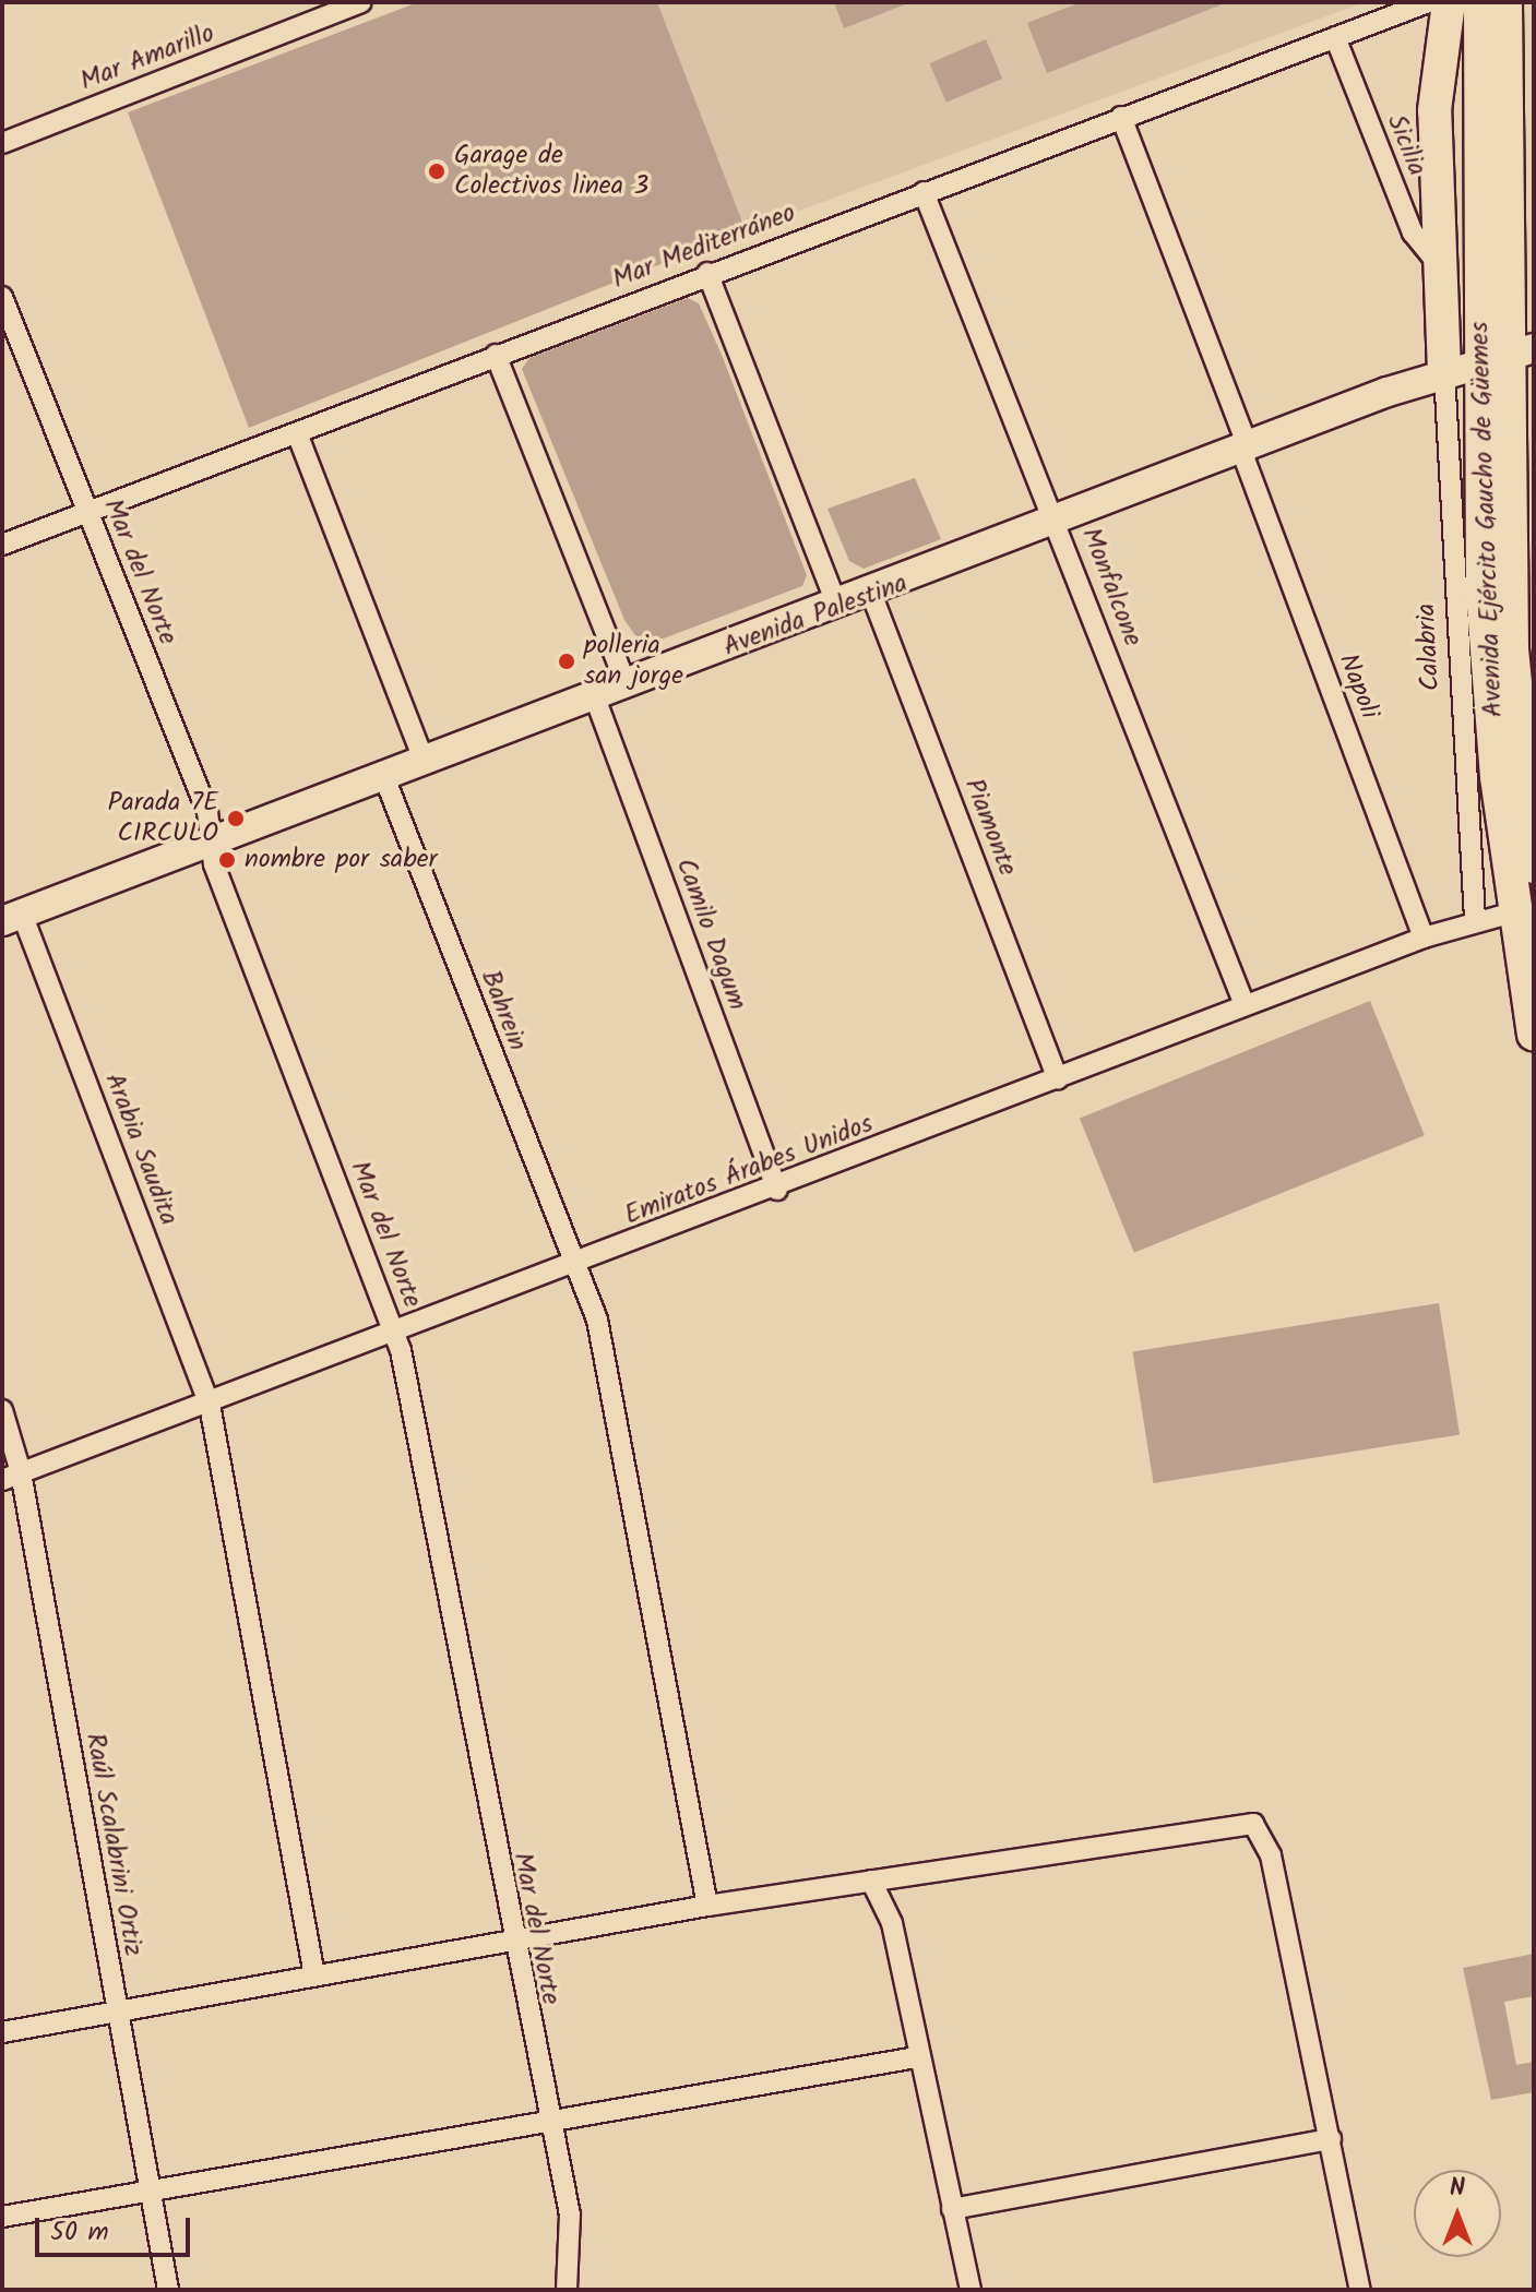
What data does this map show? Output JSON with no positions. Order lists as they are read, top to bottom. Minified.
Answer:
{"streets":{"main road":["Avenida Ejército Gaucho de Güemes"],"street":["Mar Amarillo","Sicilia","Mar Mediterráneo","Mar del Norte","Monfalcone","Avenida Palestina","Calabria","Napoli","Piamonte","Camilo Dagum","Bahrein","Arabia Saudita","Emiratos Árabes Unidos","Raúl Scalabrini Ortiz"]},"crossings":[["Sicilia","Mar Mediterráneo"],["Mar Mediterráneo","Mar del Norte"],["Mar Mediterráneo","Monfalcone"],["Mar Mediterráneo","Napoli"],["Avenida Ejército Gaucho de Güemes","Avenida Palestina"],["Avenida Ejército Gaucho de Güemes","Emiratos Árabes Unidos"],["Mar del Norte","Avenida Palestina"],["Mar del Norte","Emiratos Árabes Unidos"],["Monfalcone","Avenida Palestina"],["Monfalcone","Emiratos Árabes Unidos"],["Avenida Palestina","Calabria"],["Avenida Palestina","Napoli"],["Avenida Palestina","Piamonte"],["Avenida Palestina","Camilo Dagum"],["Avenida Palestina","Bahrein"],["Avenida Palestina","Arabia Saudita"],["Calabria","Emiratos Árabes Unidos"],["Napoli","Emiratos Árabes Unidos"],["Piamonte","Emiratos Árabes Unidos"],["Camilo Dagum","Emiratos Árabes Unidos"],["Bahrein","Emiratos Árabes Unidos"],["Arabia Saudita","Emiratos Árabes Unidos"],["Emiratos Árabes Unidos","Raúl Scalabrini Ortiz"]],"places":["Garage de Colectivos linea 3","polleria san jorge","Parada 7E CIRCULO","nombre por saber"],"scale_bar":"50 m","north":"top"}
